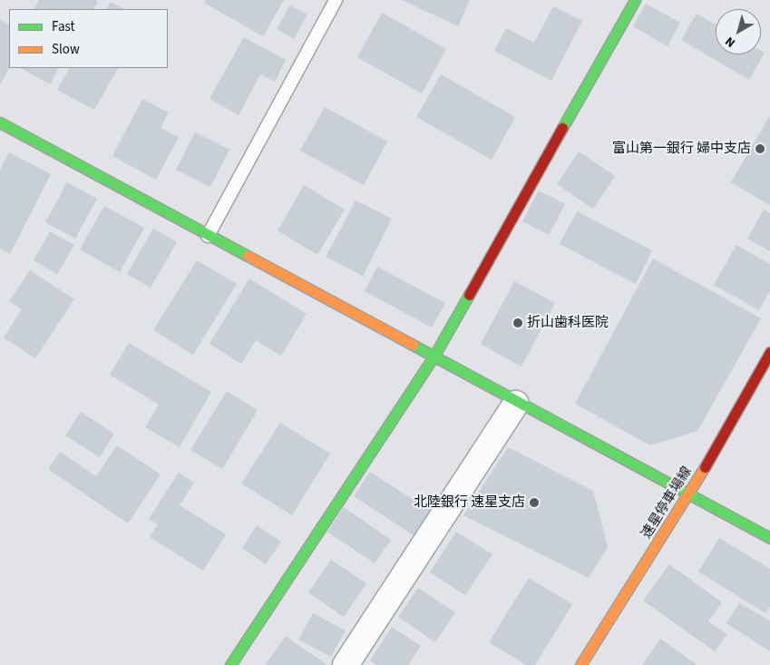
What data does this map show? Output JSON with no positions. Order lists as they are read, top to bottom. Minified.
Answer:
{"streets":{"street":["速星停車場線"]},"places":["富山第一銀行 婦中支店","折山歯科医院","北陸銀行 速星支店"],"legend":["Fast","Slow"],"north":"bottom left"}
